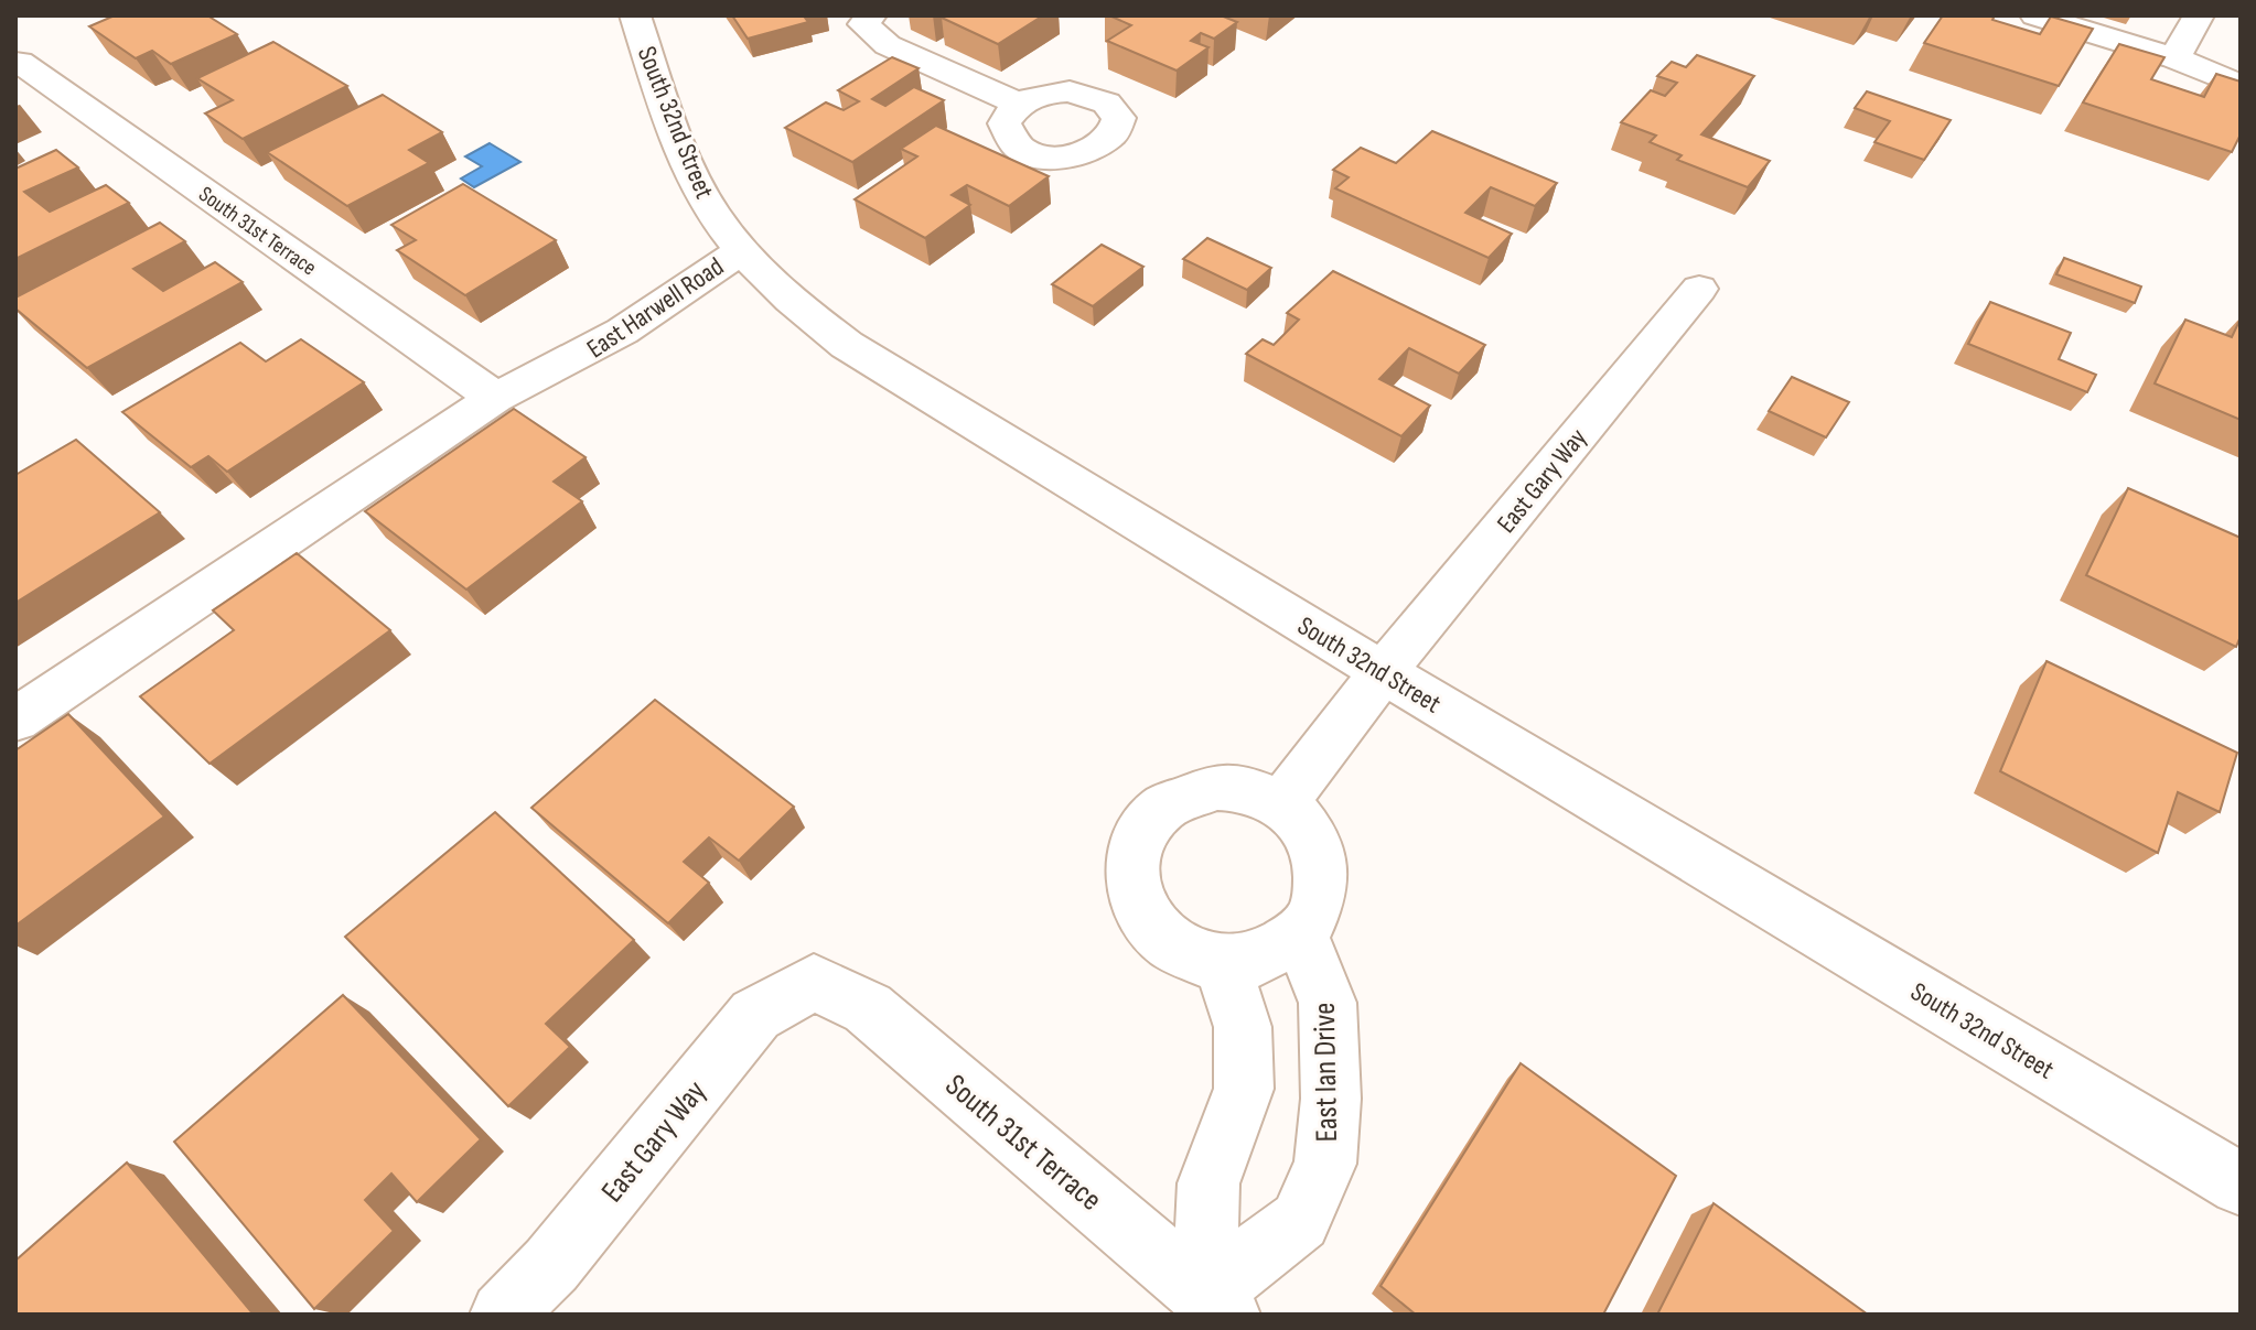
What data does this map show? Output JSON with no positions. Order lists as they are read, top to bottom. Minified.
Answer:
{"streets":{"street":["South 32nd Street","South 31st Terrace","East Harwell Road","East Gary Way","East Ian Drive"]},"crossings":[["South 32nd Street","East Harwell Road"],["South 32nd Street","East Gary Way"],["South 31st Terrace","East Harwell Road"],["South 31st Terrace","East Gary Way"],["South 31st Terrace","East Ian Drive"]]}
